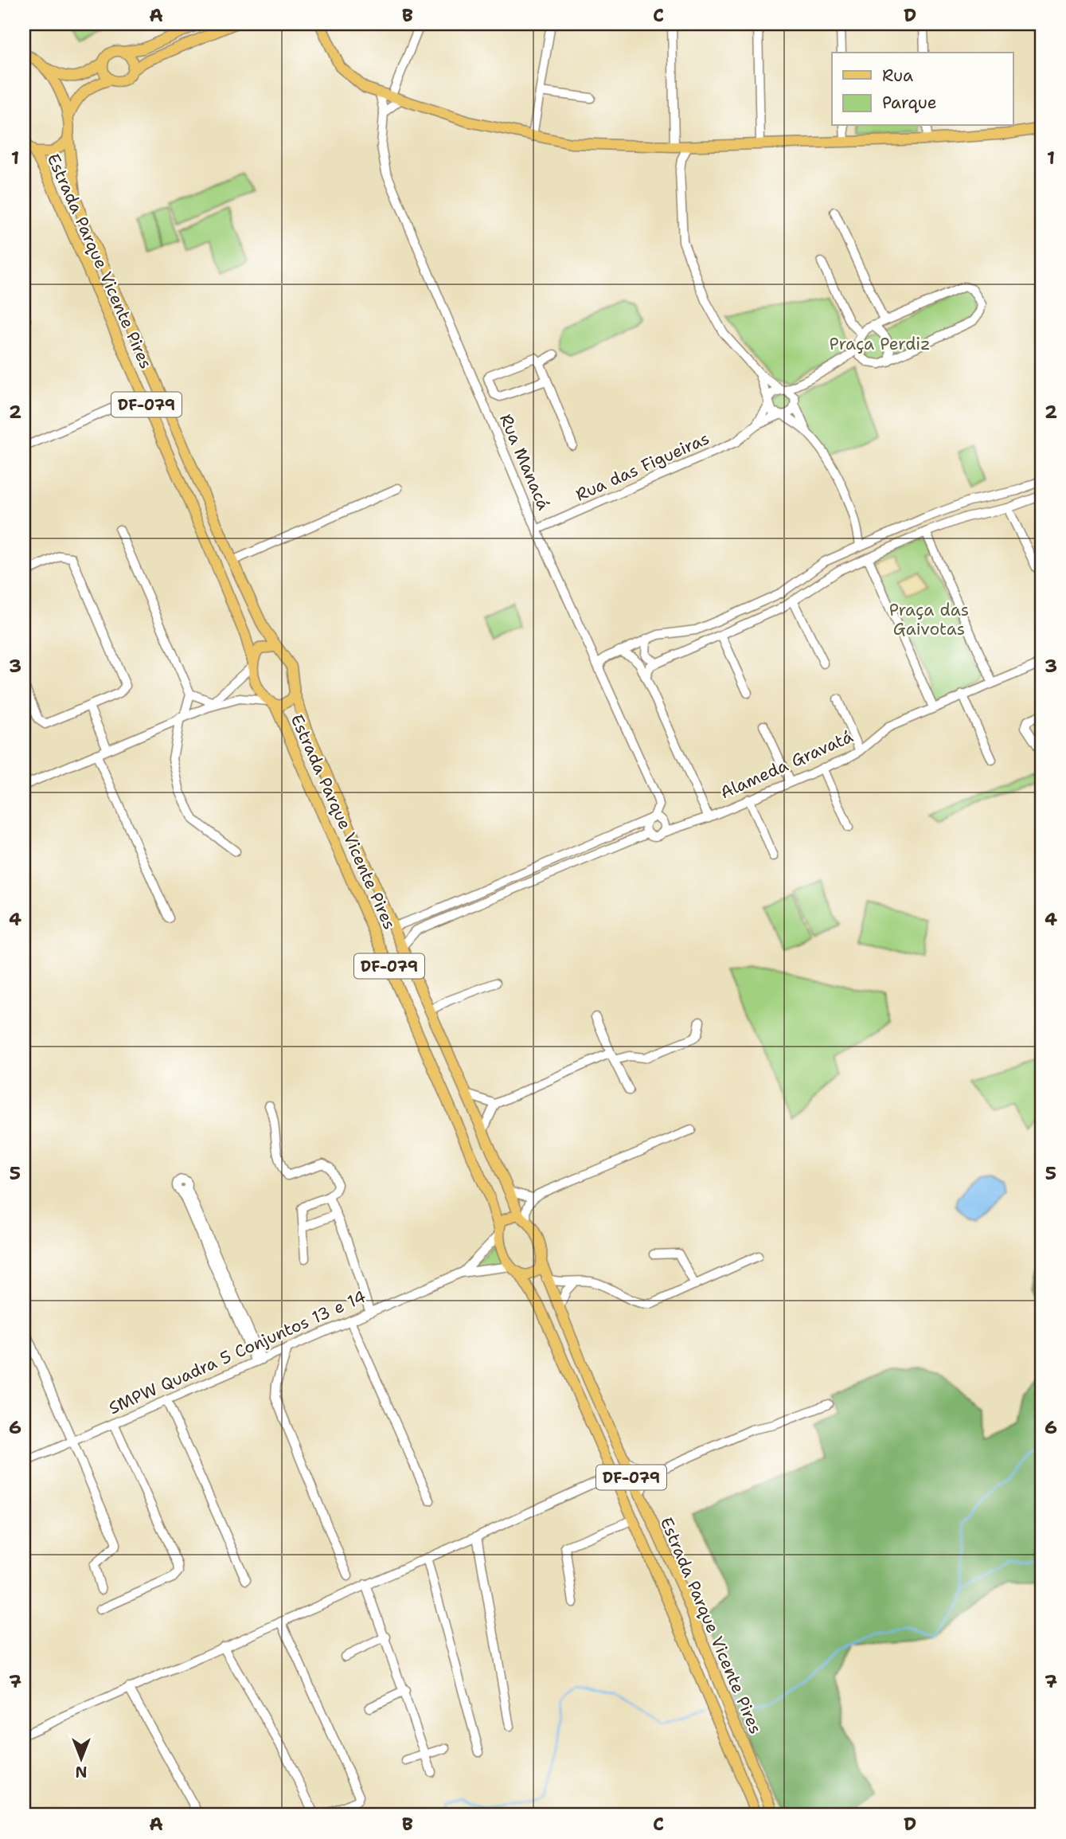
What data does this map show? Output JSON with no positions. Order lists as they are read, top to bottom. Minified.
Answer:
{"streets":{"main road":["Estrada Parque Vicente Pires","DF-079"],"street":["Rua Manacá","Rua das Figueiras","Alameda Gravatá","SMPW Quadra 5 Conjuntos 13 e 14"]},"crossings":[["Estrada Parque Vicente Pires","DF-079"],["Estrada Parque Vicente Pires","SMPW Quadra 5 Conjuntos 13 e 14"],["DF-079","SMPW Quadra 5 Conjuntos 13 e 14"],["Rua Manacá","Rua das Figueiras"],["Rua Manacá","Alameda Gravatá"]],"parks":["Praça Perdiz","Praça das Gaivotas"],"legend":["Rua","Parque"],"north":"bottom","grid":{"columns":["A","B","C","D"],"rows":["1","2","3","4","5","6","7"]}}
